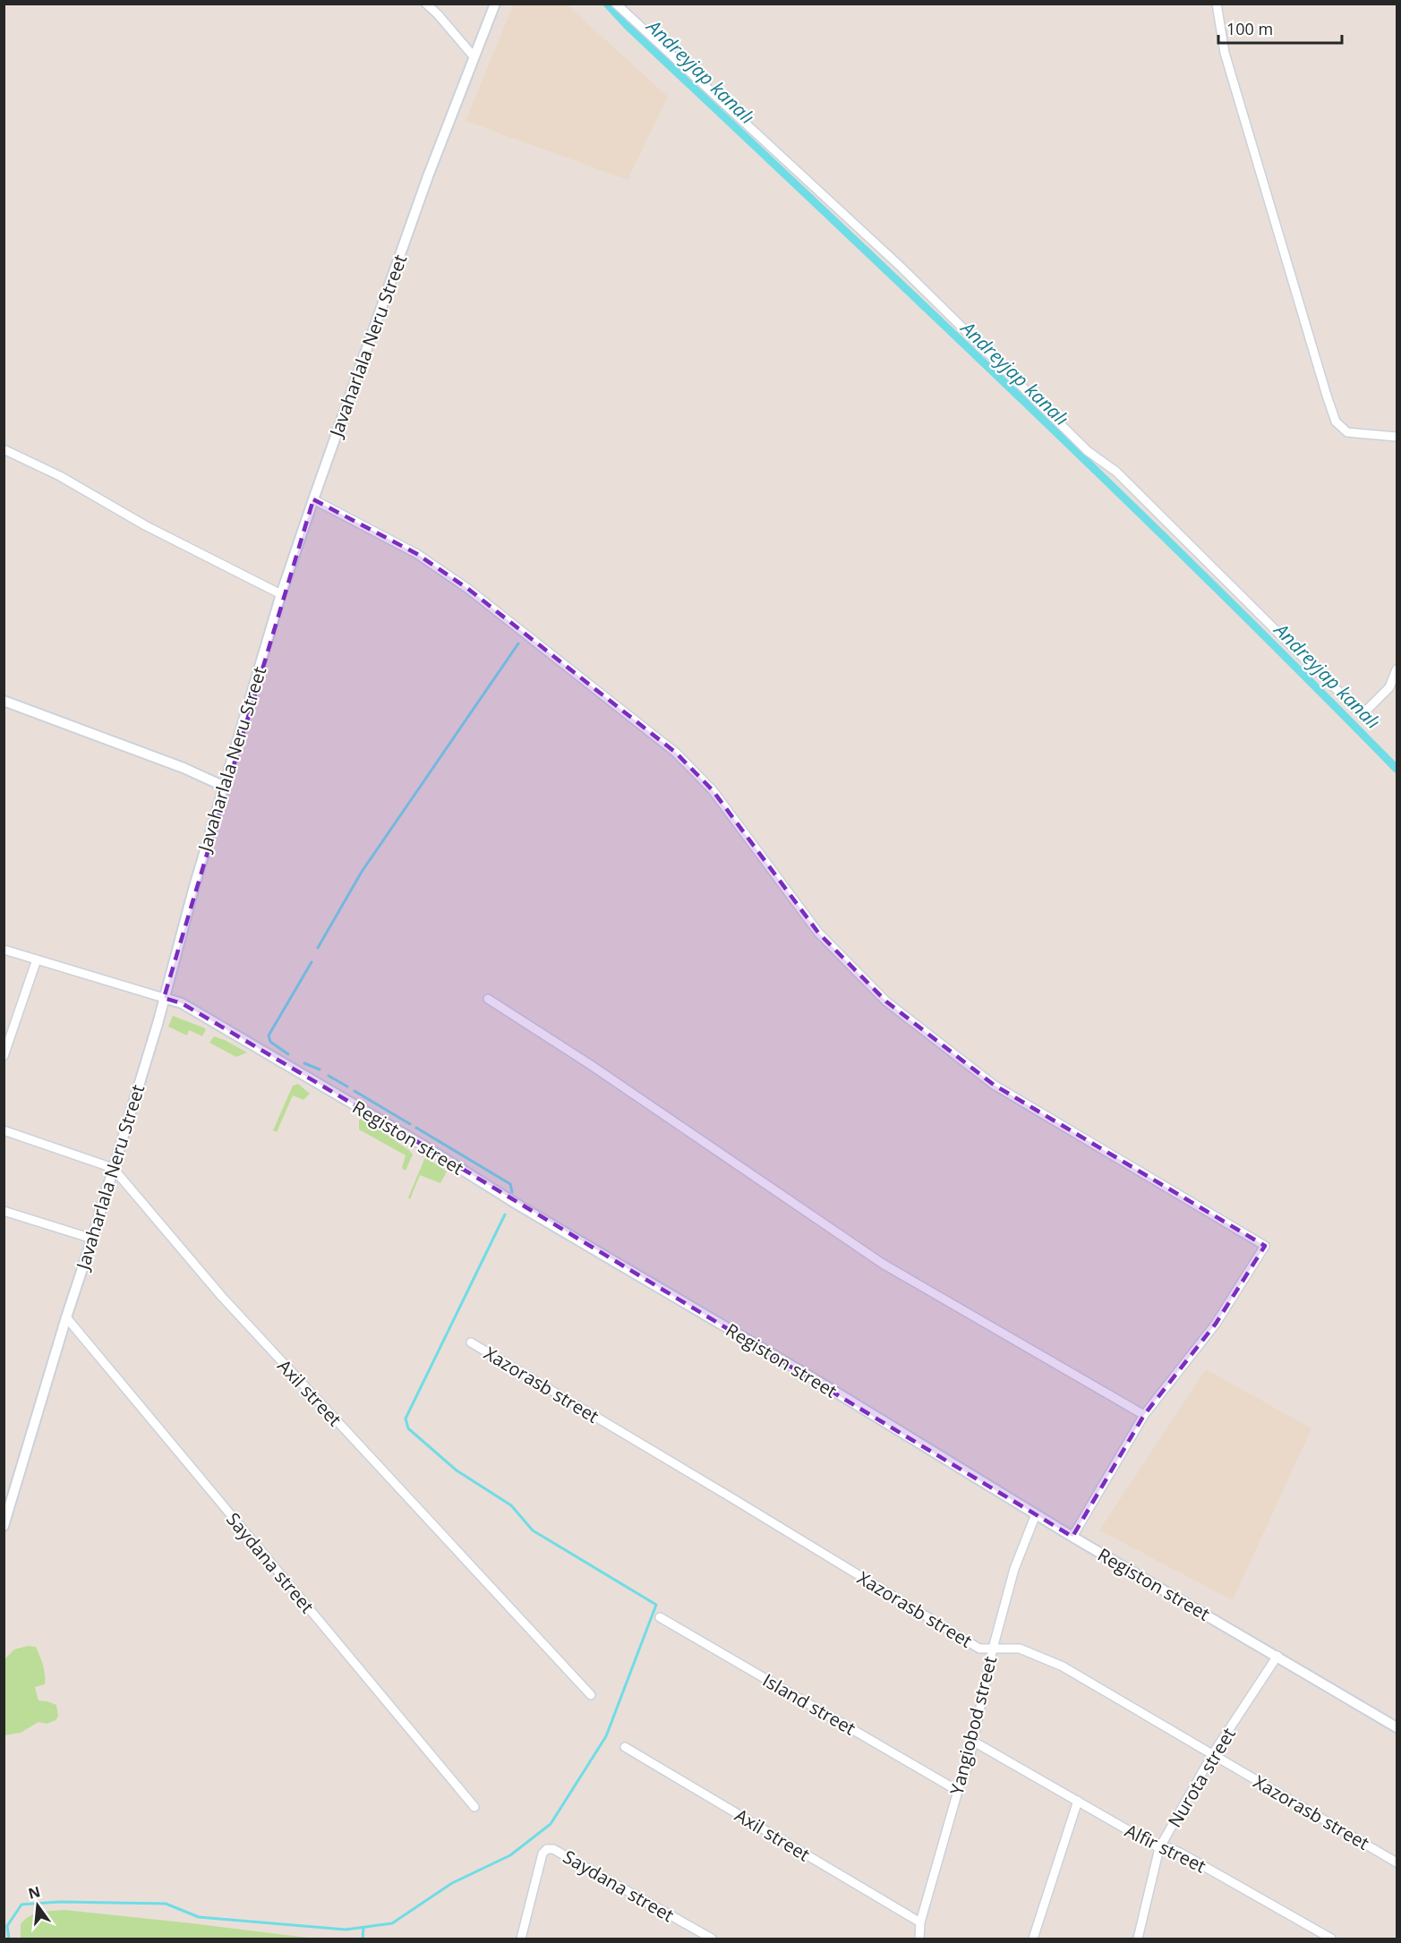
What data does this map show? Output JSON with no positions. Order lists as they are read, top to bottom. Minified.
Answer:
{"streets":{"street":["Javaharlala Neru Street","Registon street","Xazorasb street","Axil street","Saydana street","Island street","Yangiobod street","Nurota street","Alfir street"]},"crossings":[["Javaharlala Neru Street","Registon street"],["Javaharlala Neru Street","Axil street"],["Javaharlala Neru Street","Saydana street"],["Registon street","Yangiobod street"],["Registon street","Nurota street"],["Xazorasb street","Yangiobod street"],["Xazorasb street","Nurota street"],["Axil street","Yangiobod street"],["Island street","Yangiobod street"],["Yangiobod street","Alfir street"],["Nurota street","Alfir street"]],"water":["Andreyjap kanalı"],"scale_bar":"100 m","north":"top"}
